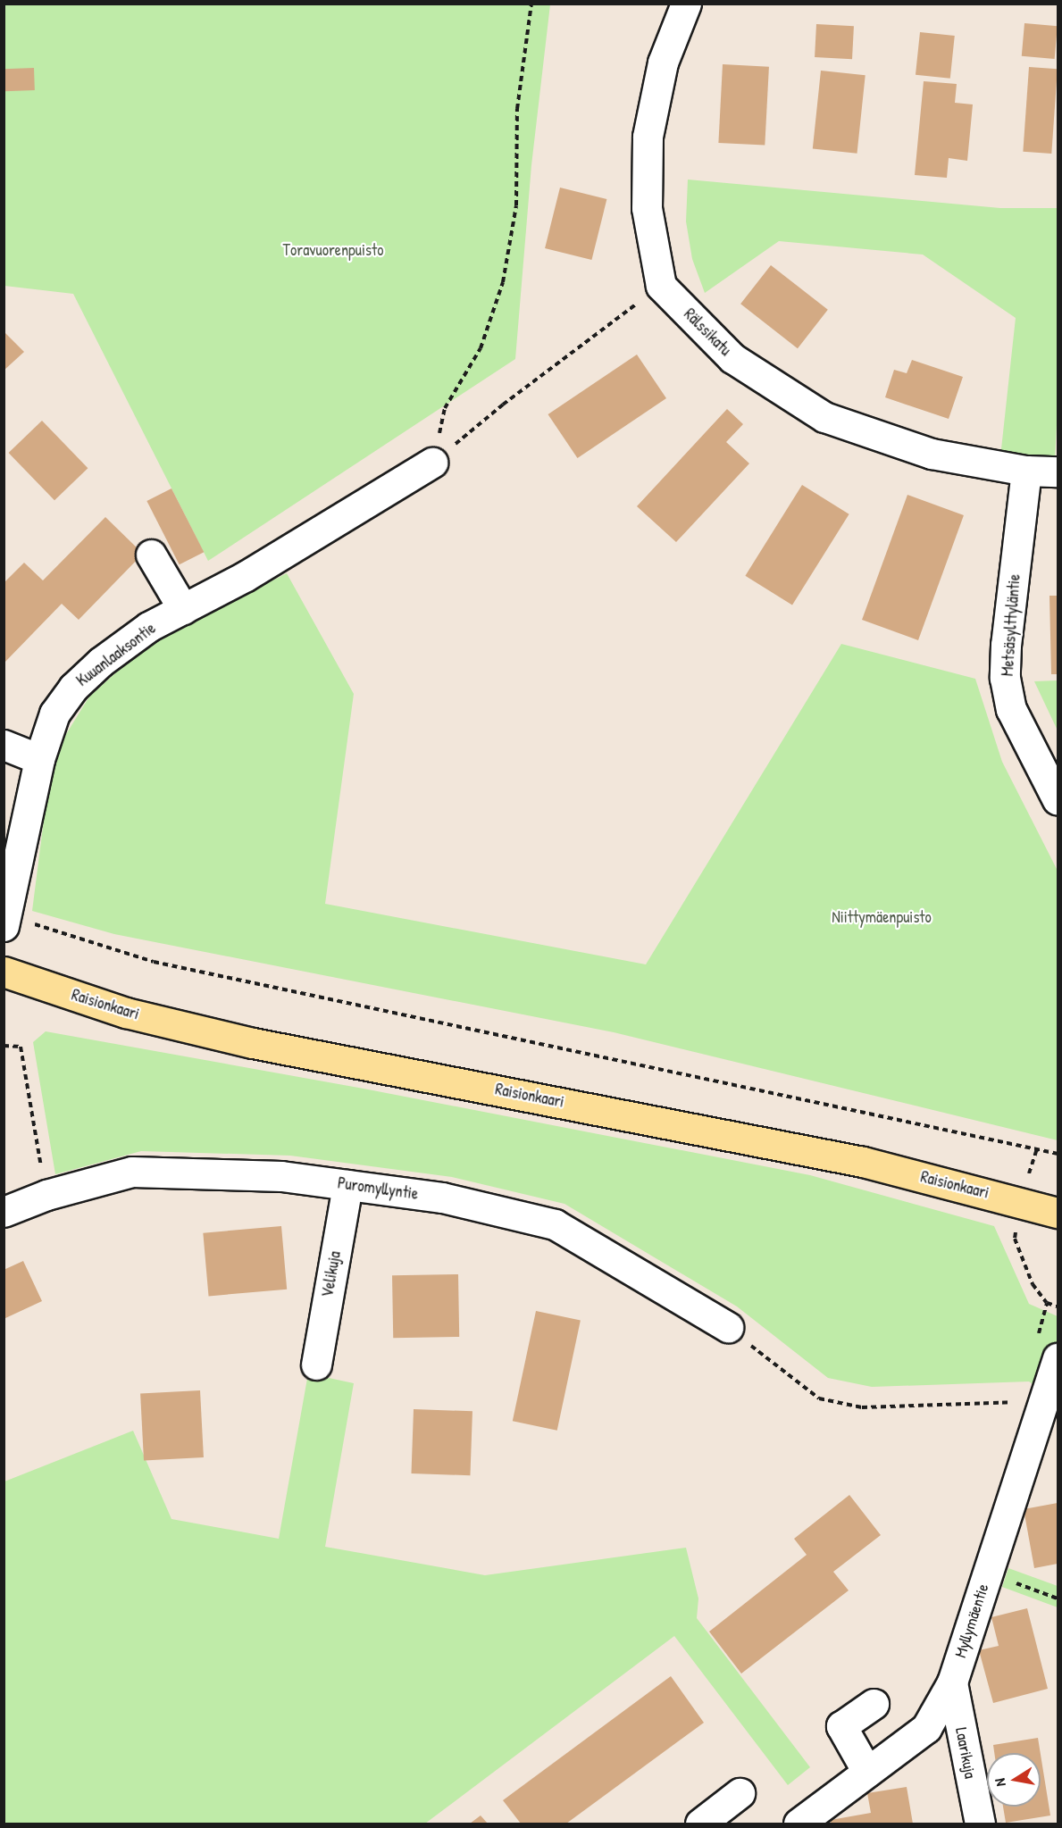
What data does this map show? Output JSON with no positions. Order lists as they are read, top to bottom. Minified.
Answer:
{"streets":{"main road":["Raisionkaari"],"street":["Rälssikatu","Metsäsylttyläntie","Kuuanlaaksontie","Puromyllyntie","Velikuja","Myllymäentie","Laarikuja"]},"crossings":[["Rälssikatu","Metsäsylttyläntie"],["Puromyllyntie","Velikuja"],["Myllymäentie","Laarikuja"]],"parks":["Toravuorenpuisto","Niittymäenpuisto"],"north":"left"}
